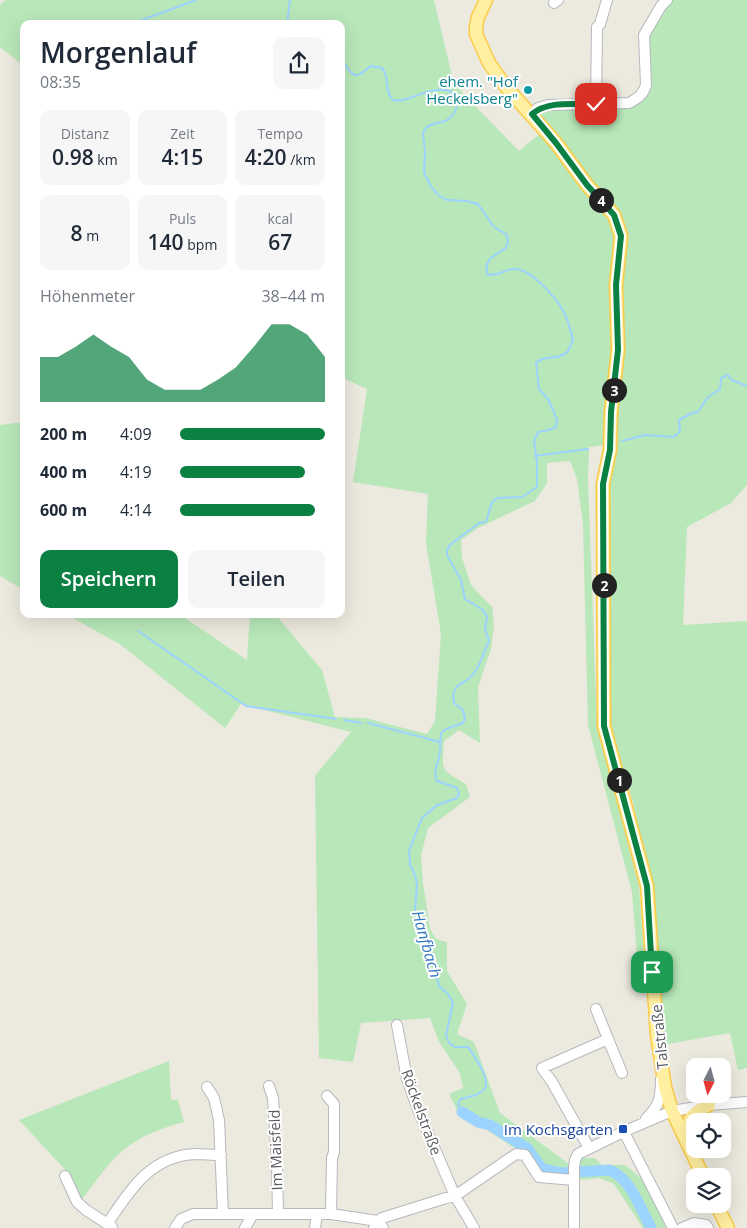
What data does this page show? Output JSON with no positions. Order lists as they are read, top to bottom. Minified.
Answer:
{"streets":{"main road":["Talstraße"],"street":["Röckelstraße","Im Maisfeld"]},"water":["Hanfbach"],"places":{"other":["ehem. \"Hof Heckelsberg\""],"transit":["Im Kochsgarten"]},"north":"bottom","page":{"heading":["Morgenlauf","08:35"],"stats":[["Distanz","0.98 km"],["Zeit","4:15"],["Tempo","4:20 /km"],["8 m"],["Puls","140 bpm"],["kcal","67"]],"pins":["4","3","2","1"],"chart":["Höhenmeter","38–44 m"],"list":[{"name":"200 m","note":"4:09"},{"name":"400 m","note":"4:19"},{"name":"600 m","note":"4:14"}],"buttons":["Speichern","Teilen"]}}
